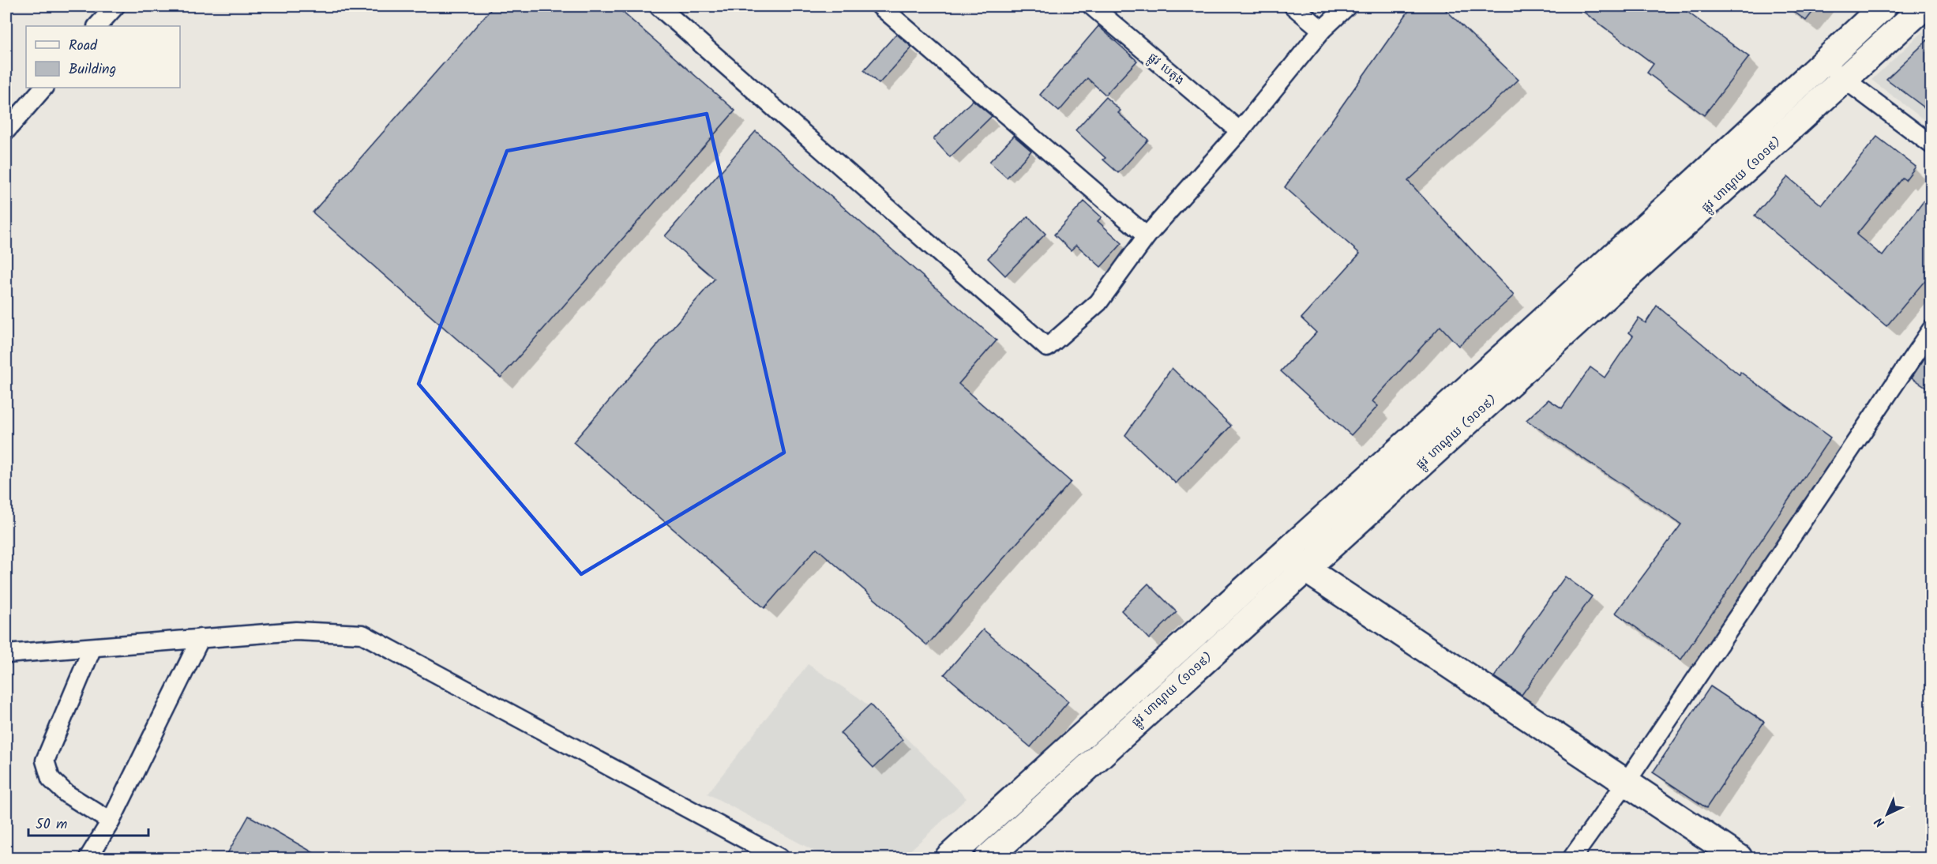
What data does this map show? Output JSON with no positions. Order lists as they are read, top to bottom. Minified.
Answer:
{"streets":{"main road":["ផ្លូវ ហាណូយ (១០១៩)"],"street":["ផ្លូវ បេតុង"]},"legend":["Road","Building"],"scale_bar":"50 m","north":"bottom left"}
